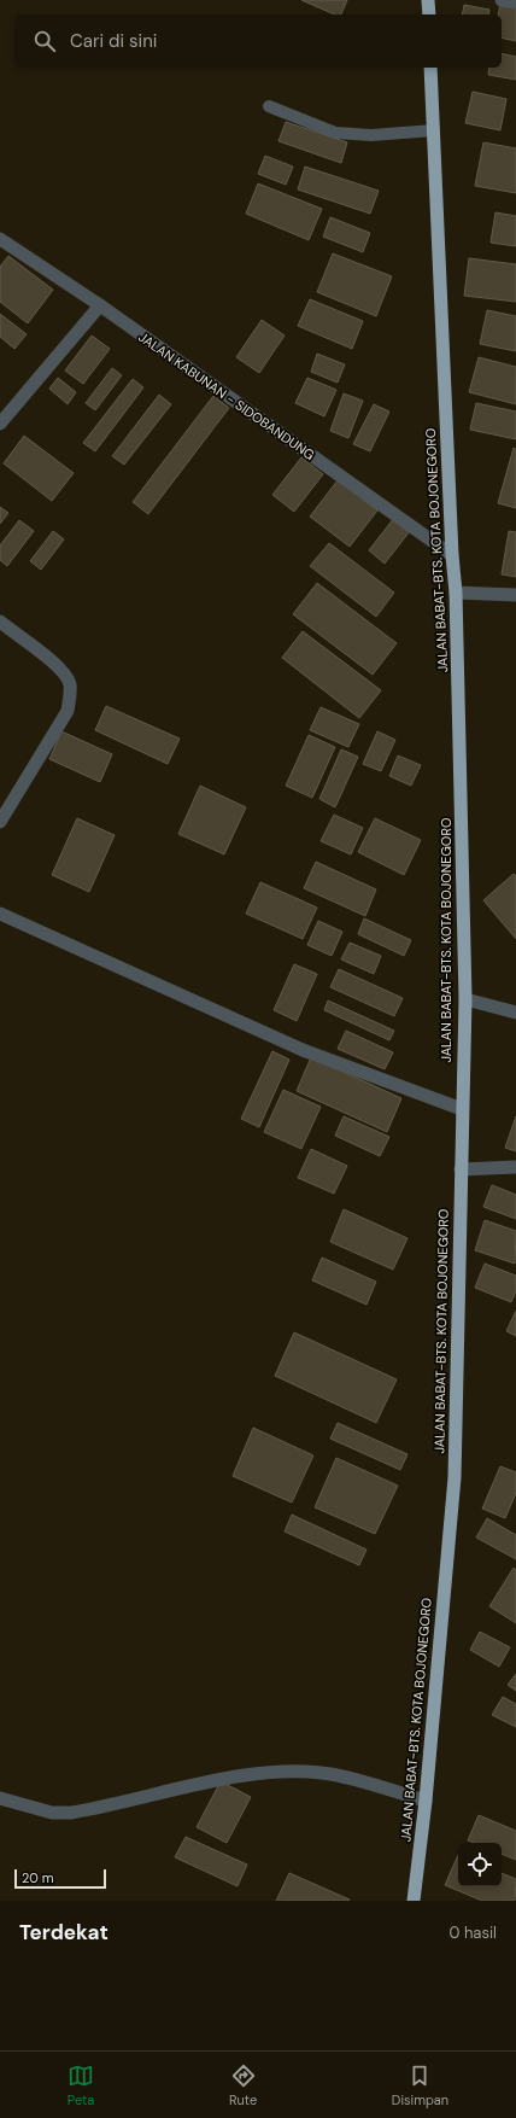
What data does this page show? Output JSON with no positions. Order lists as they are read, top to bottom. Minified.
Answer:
{"streets":{"highway":["JALAN BABAT-BTS. KOTA BOJONEGORO"],"street":["JALAN KABUNAN - SIDOBANDUNG"]},"crossings":[["JALAN KABUNAN - SIDOBANDUNG","JALAN BABAT-BTS. KOTA BOJONEGORO"]],"scale_bar":"20 m","page":{"search":"Cari di sini","scale":"20 m","heading":["Terdekat","0 hasil"],"nav":["Peta","Rute","Disimpan"]}}
